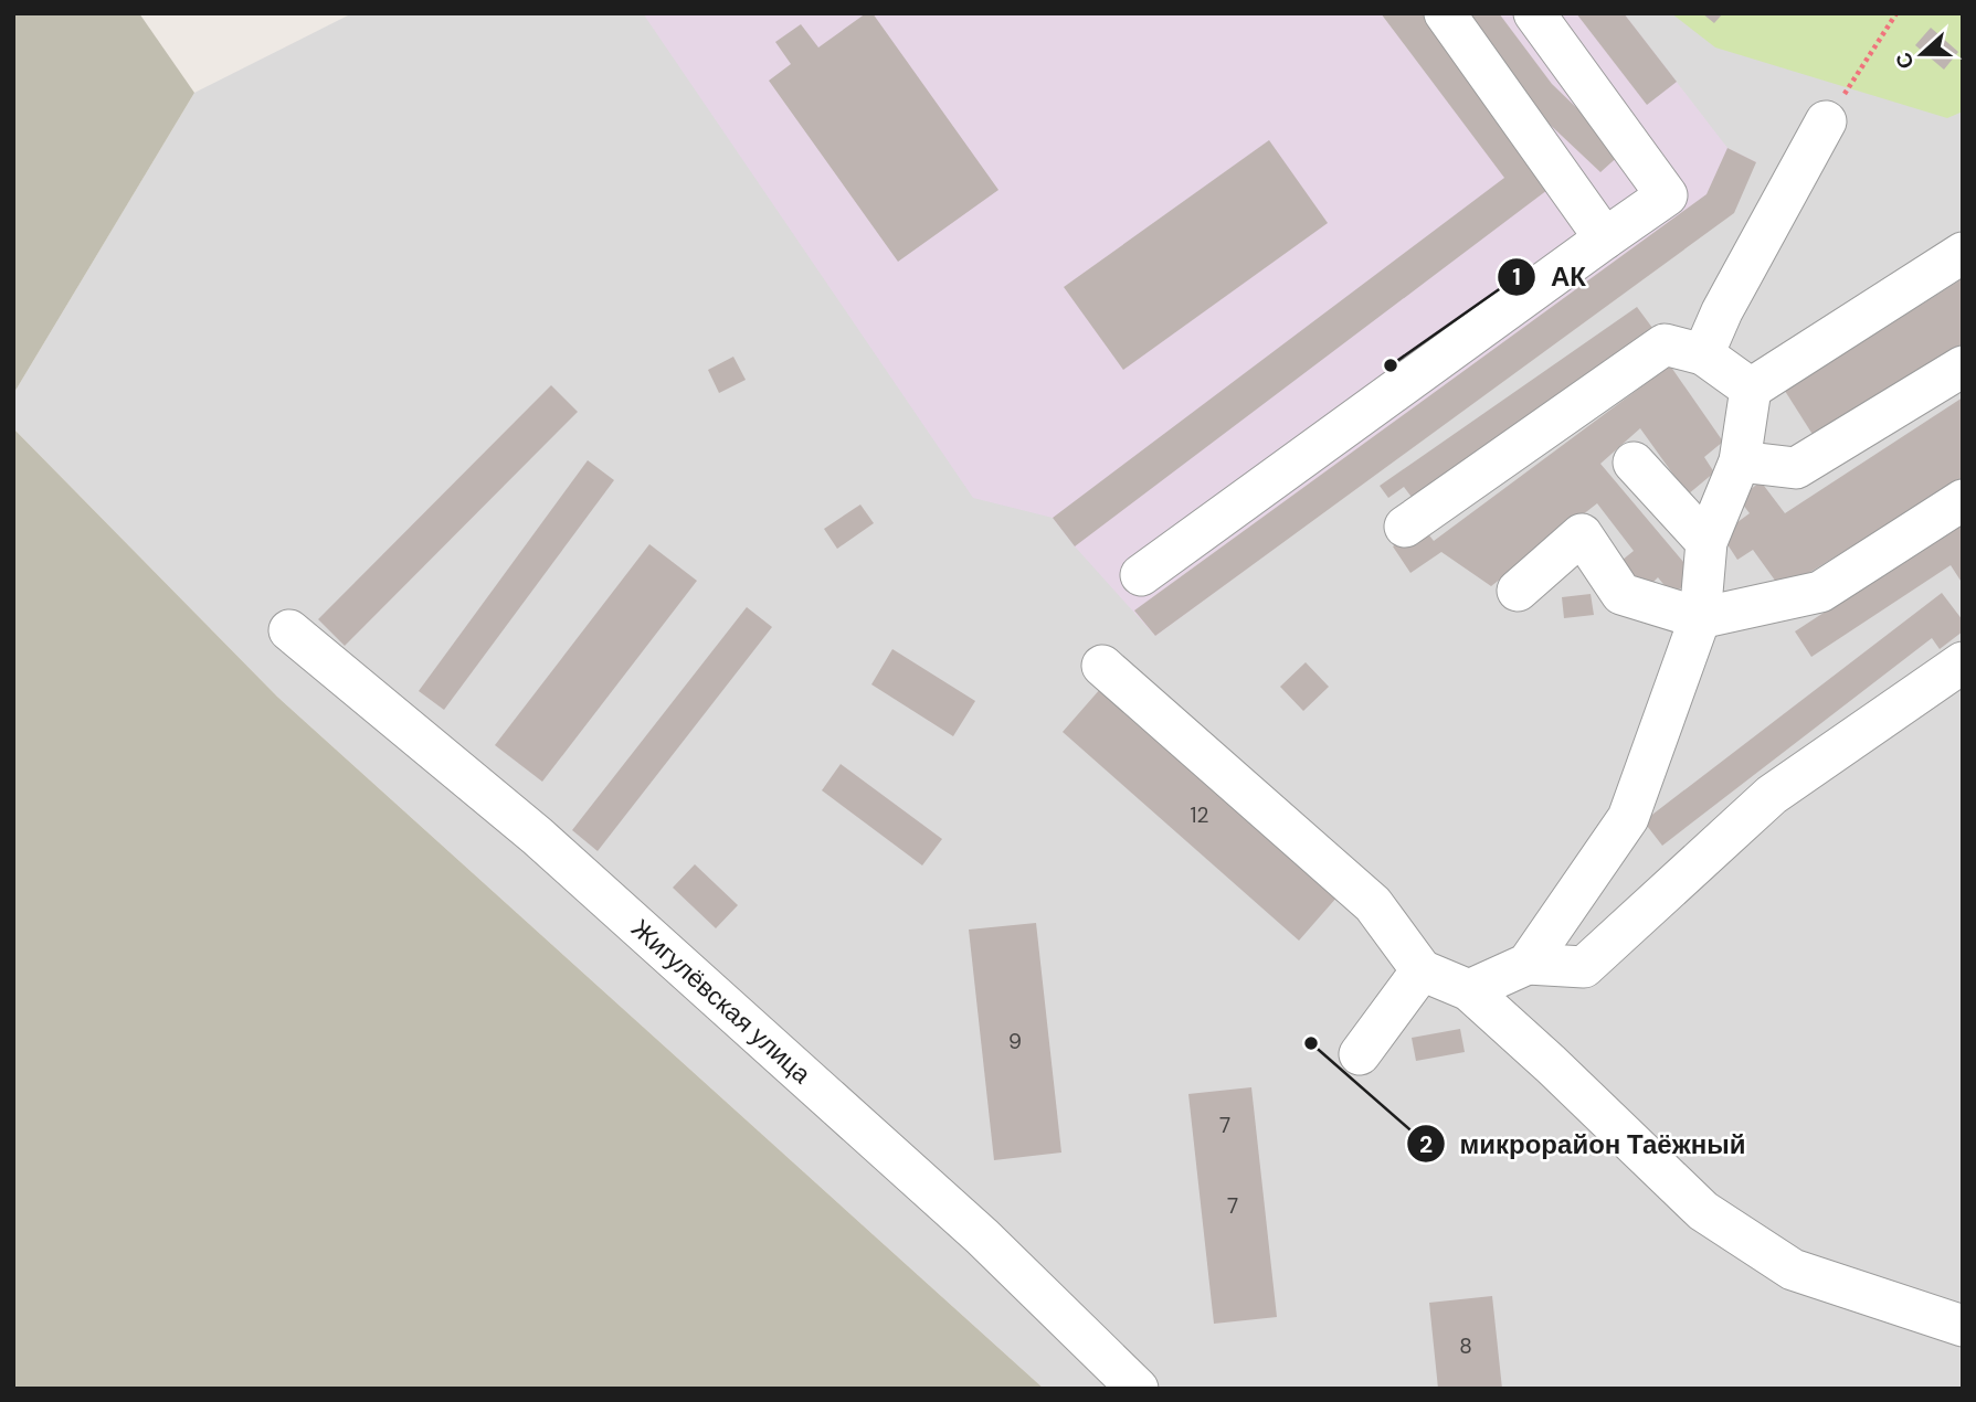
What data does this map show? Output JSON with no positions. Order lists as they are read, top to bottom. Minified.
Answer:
{"streets":{"street":["Жигулёвская улица"]},"places":["АК","микрорайон Таёжный"],"house_numbers":["12","9","7","7","8"],"north":"left"}
